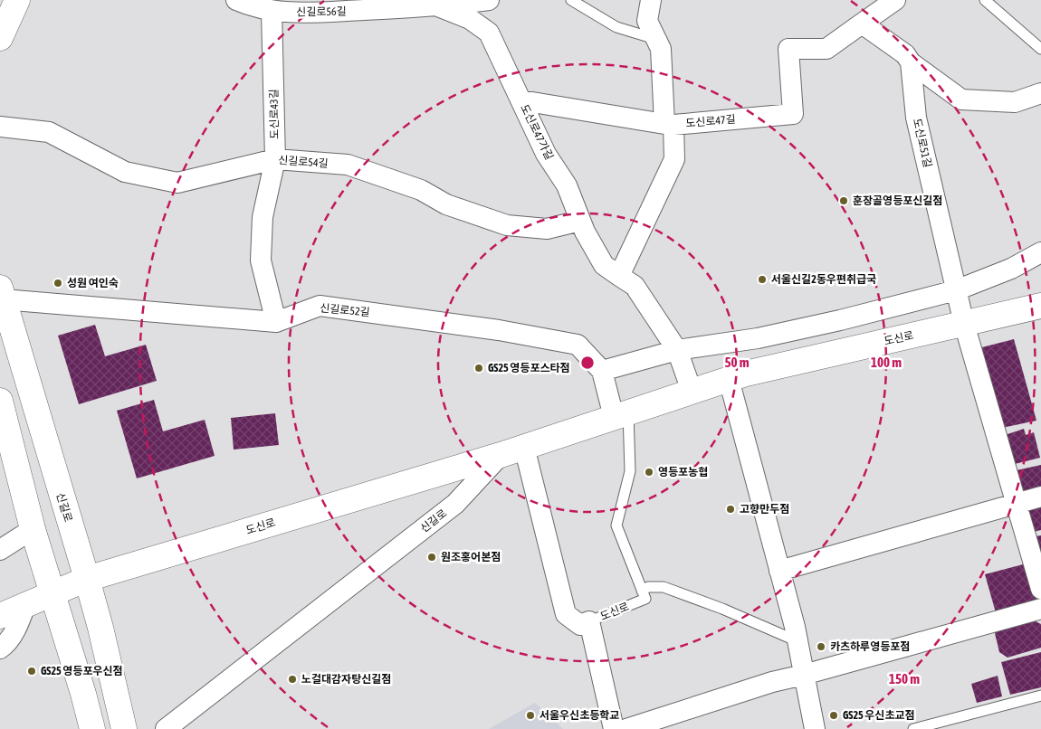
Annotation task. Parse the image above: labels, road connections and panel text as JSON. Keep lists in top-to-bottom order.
{
  "streets": {
    "main road": ["도신로", "신길로"],
    "street": [
      "신길로56길",
      "도신로43길",
      "도신로47길",
      "도신로47가길",
      "도신로51길",
      "신길로54길",
      "신길로52길"
    ]
  },
  "crossings": [
    ["신길로56길", "도신로43길"],
    ["신길로56길", "도신로47가길"],
    ["도신로43길", "신길로54길"],
    ["도신로43길", "신길로52길"],
    ["도신로47길", "도신로47가길"],
    ["도신로47가길", "신길로54길"],
    ["도신로51길", "도신로"],
    ["신길로52길", "도신로"],
    ["신길로52길", "신길로"],
    ["도신로", "신길로"]
  ],
  "places": [
    "훈장골영등포신길점",
    "서울신길2동우편취급국",
    "성원 여인숙",
    "GS25 영등포스타점",
    "영등포농협",
    "고향만두점",
    "원조홍어본점",
    "카츠하루영등포점",
    "GS25 영등포우신점",
    "노걸대감자탕신길점",
    "서울우신초등학교",
    "GS25 우신초교점"
  ],
  "rings": ["50 m", "100 m", "150 m"]
}
